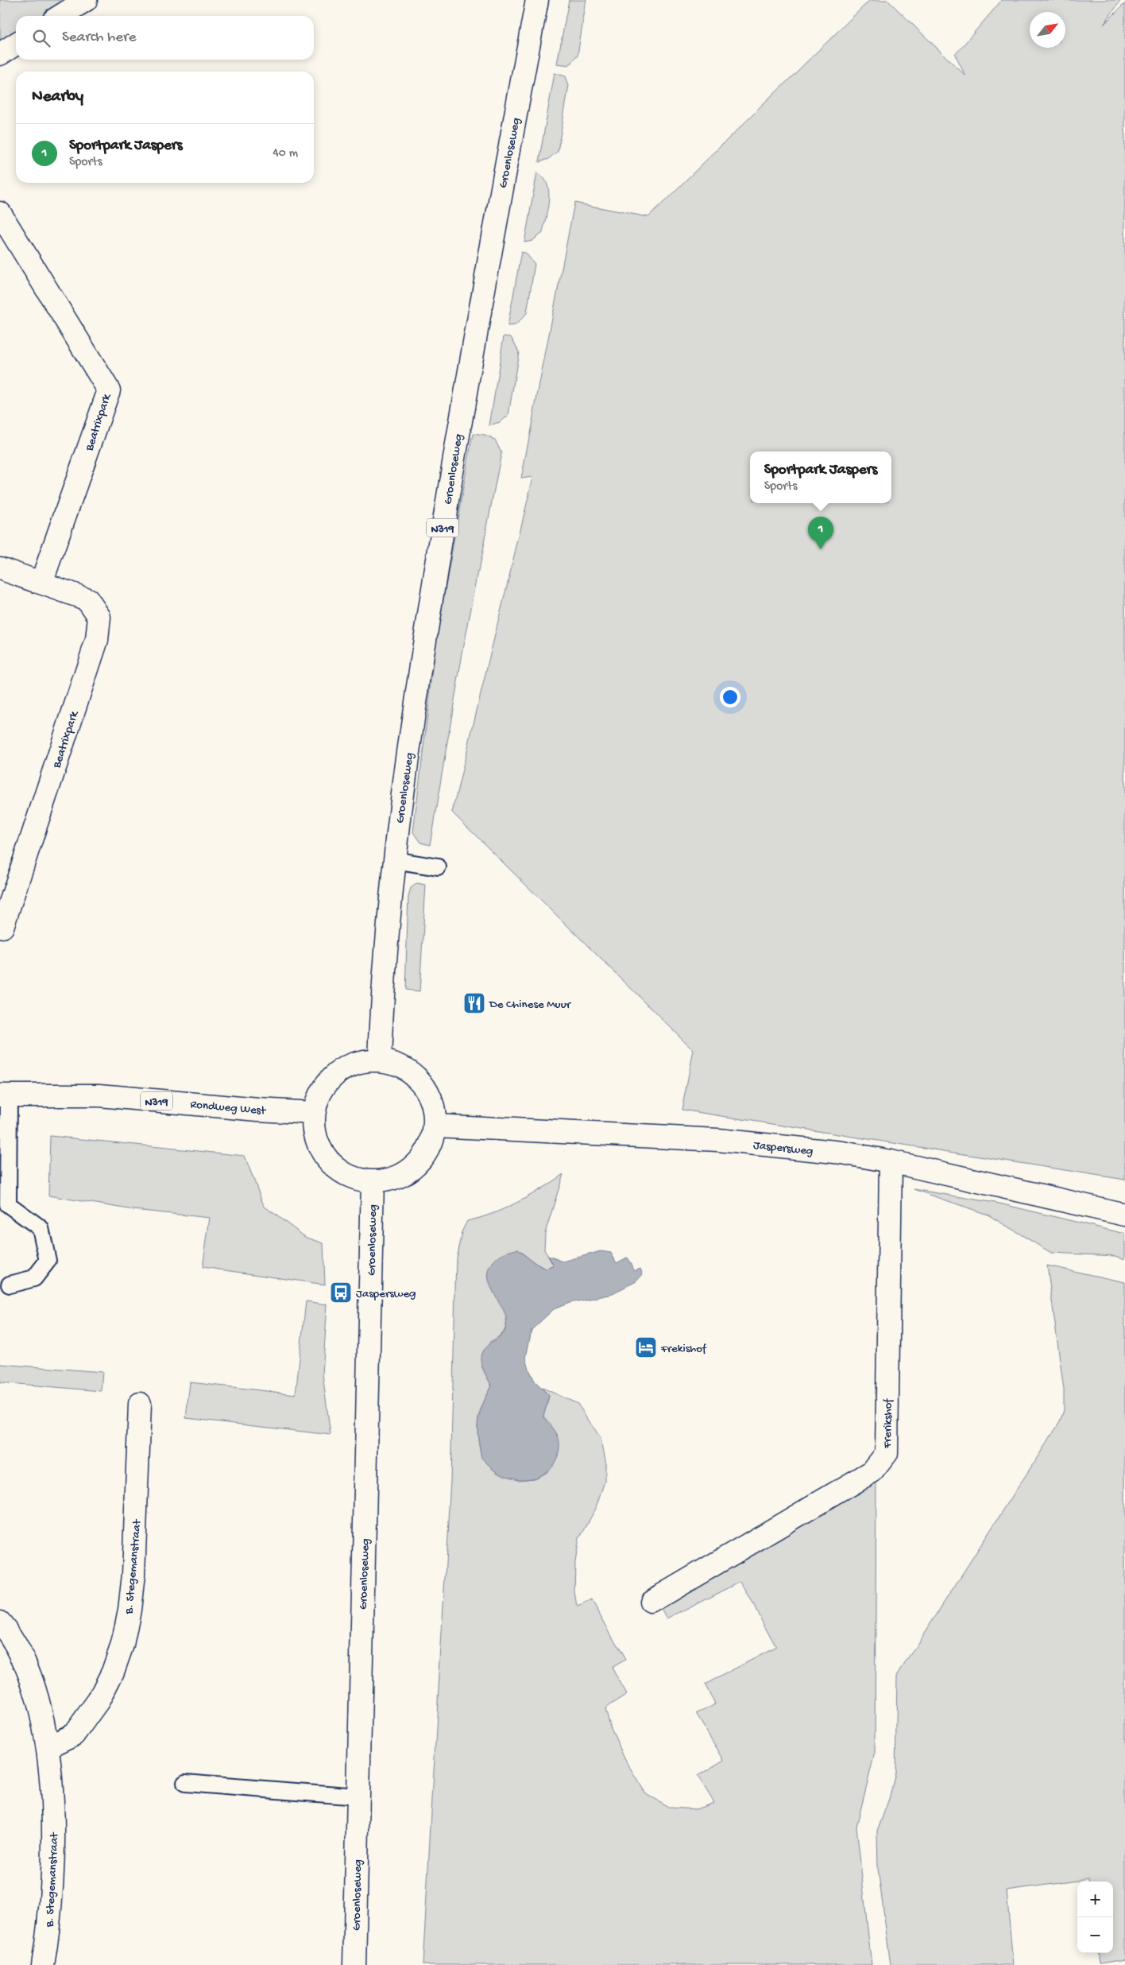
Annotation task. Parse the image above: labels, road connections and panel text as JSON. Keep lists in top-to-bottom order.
{
  "streets": {
    "street": [
      "Groenloseweg",
      "Beatrixpark",
      "N319",
      "Rondweg West",
      "Jaspersweg",
      "Frerikshof",
      "B. Stegemanstraat"
    ]
  },
  "crossings": [
    ["Groenloseweg", "Rondweg West"],
    ["Groenloseweg", "Jaspersweg"],
    ["Rondweg West", "Jaspersweg"],
    ["Jaspersweg", "Frerikshof"]
  ],
  "places": {
    "restaurant": ["De Chinese Muur"],
    "bus stop": ["Jaspersweg"],
    "hotel": ["Frekishof"]
  },
  "north": "top right",
  "page": {
    "search": "Search here",
    "heading": "Nearby",
    "list": [
      {
        "mark": "1",
        "name": "Sportpark Jaspers",
        "note": "Sports",
        "value": "40 m"
      }
    ],
    "popup": ["Sportpark Jaspers", "Sports"],
    "pins": "1",
    "map_buttons": ["+", "−"]
  }
}
